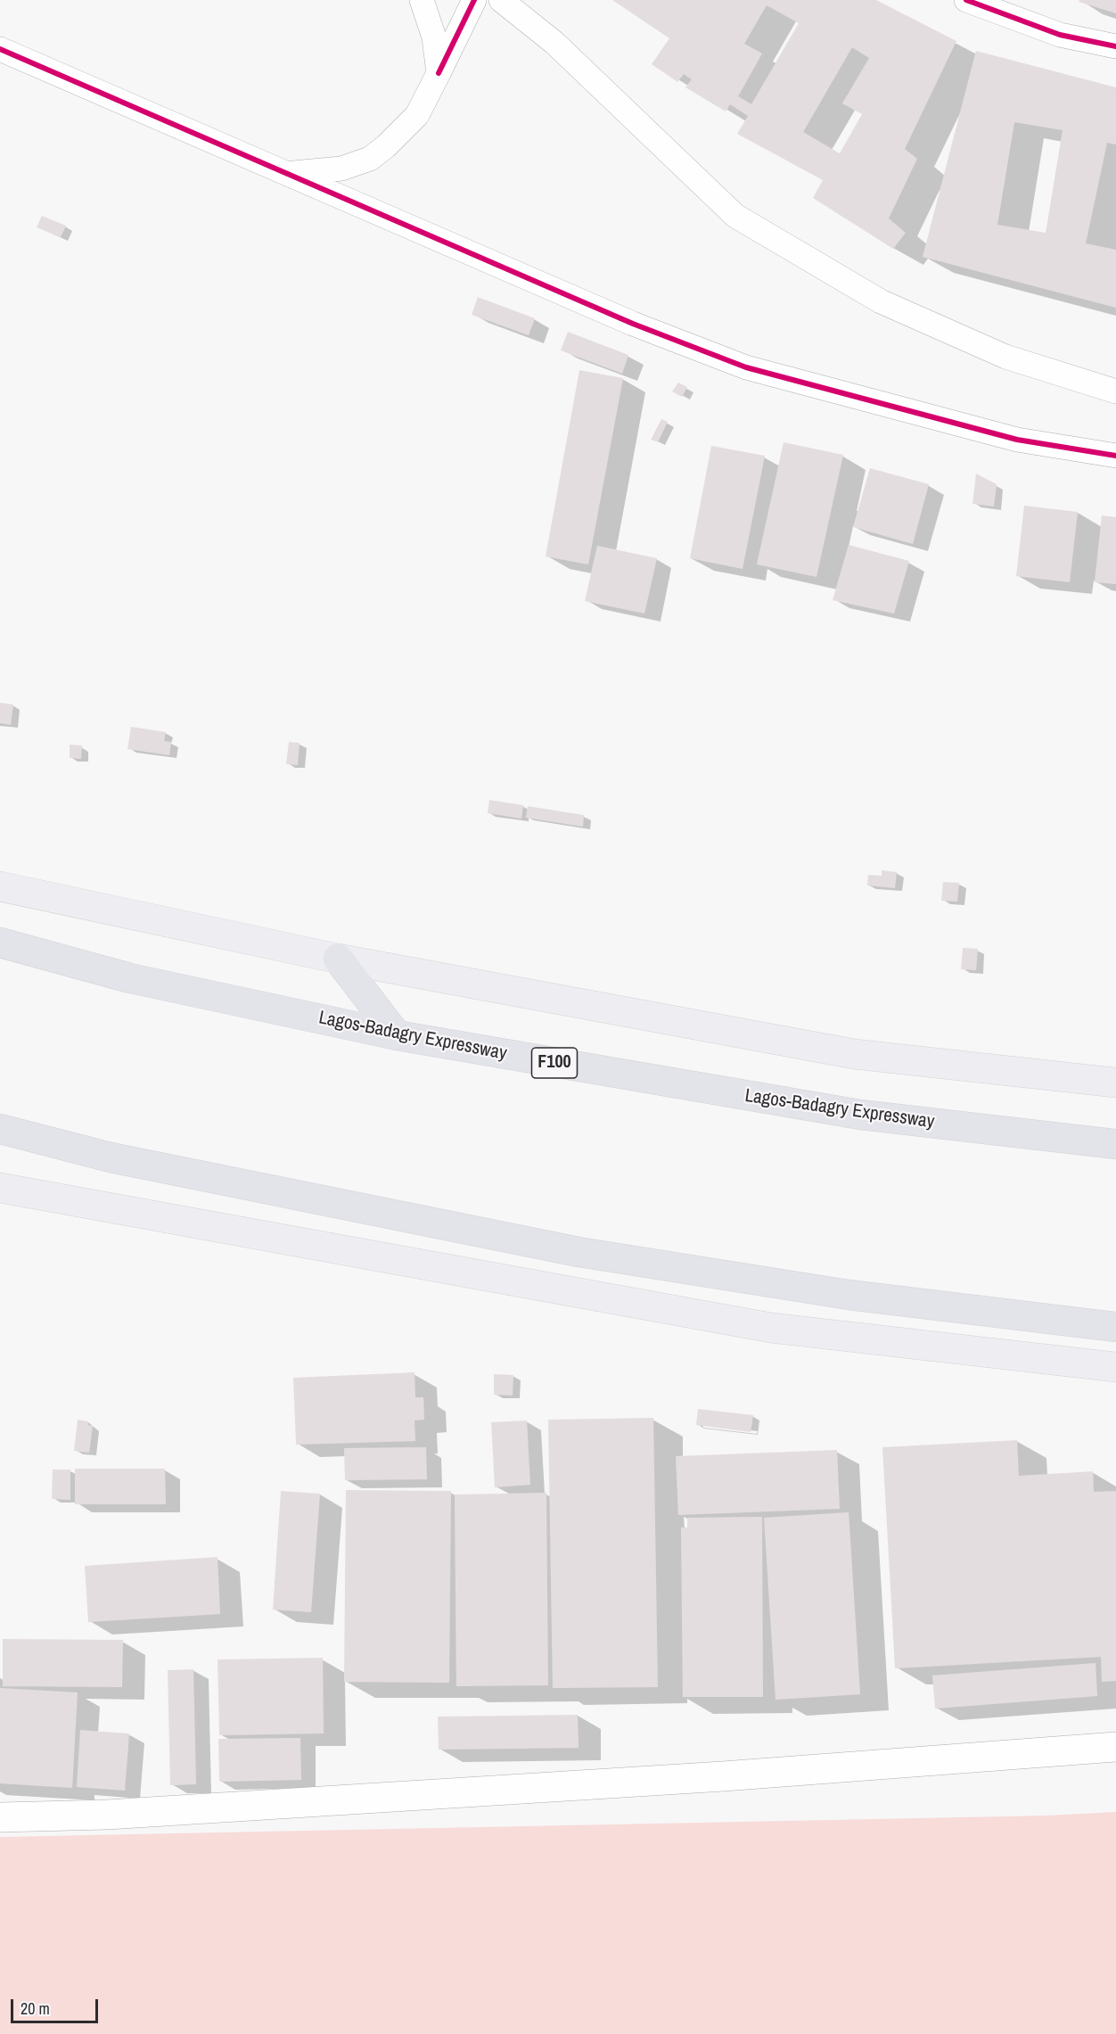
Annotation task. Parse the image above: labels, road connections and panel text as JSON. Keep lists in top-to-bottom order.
{
  "streets": {
    "highway": ["Lagos-Badagry Expressway", "F100"]
  },
  "scale_bar": "20 m"
}
